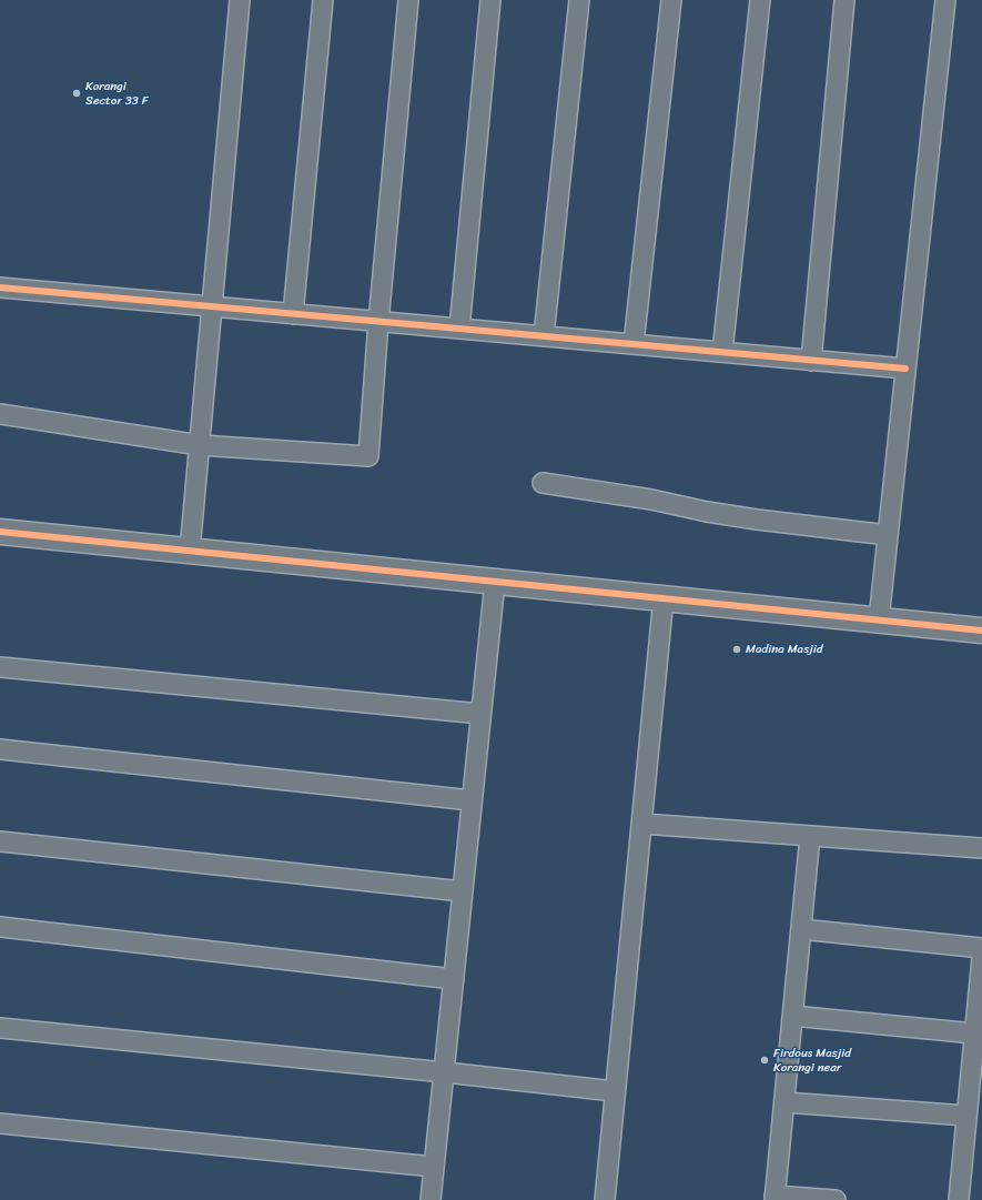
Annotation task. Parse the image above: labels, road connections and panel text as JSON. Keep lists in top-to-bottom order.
{
  "places": ["Korangi Sector 33 F", "Madina Masjid", "Firdous Masjid Korangi near"]
}
